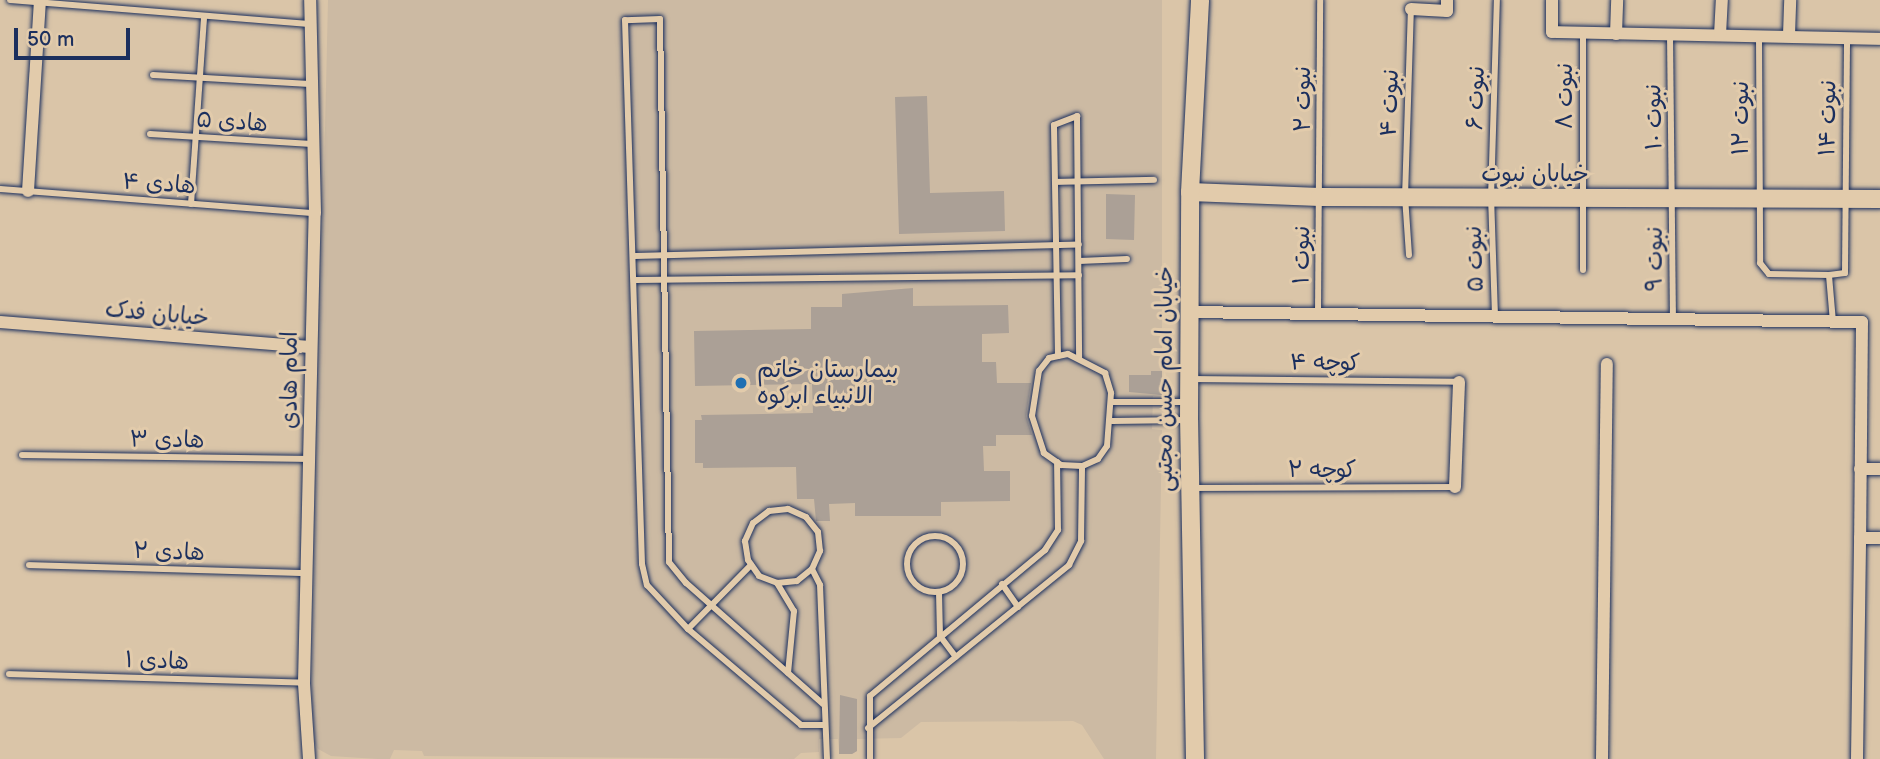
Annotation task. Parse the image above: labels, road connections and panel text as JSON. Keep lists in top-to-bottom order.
{
  "streets": {
    "street": [
      "خیابان نبوت",
      "خیابان فدک",
      "خیابان امام حسن مجتبی",
      "امام هادی"
    ],
    "lane": [
      "نبوت ۸",
      "نبوت ۶",
      "نبوت ۲",
      "نبوت ۴",
      "نبوت ۱۰",
      "نبوت ۱۲",
      "نبوت ۱۴",
      "هادی ۵",
      "هادی ۴",
      "نبوت ۱",
      "نبوت ۵",
      "نبوت ۹",
      "کوچه ۴",
      "هادی ۳",
      "کوچه ۲",
      "هادی ۲",
      "هادی ۱"
    ]
  },
  "crossings": [
    ["نبوت ۸", "خیابان نبوت"],
    ["نبوت ۶", "خیابان نبوت"],
    ["نبوت ۶", "نبوت ۵"],
    ["نبوت ۲", "خیابان نبوت"],
    ["نبوت ۲", "نبوت ۱"],
    ["نبوت ۴", "خیابان نبوت"],
    ["نبوت ۱۰", "خیابان نبوت"],
    ["نبوت ۱۰", "نبوت ۹"],
    ["نبوت ۱۲", "نبوت ۱۴"],
    ["نبوت ۱۲", "خیابان نبوت"],
    ["نبوت ۱۴", "خیابان نبوت"],
    ["هادی ۵", "امام هادی"],
    ["خیابان نبوت", "نبوت ۱"],
    ["خیابان نبوت", "نبوت ۵"],
    ["خیابان نبوت", "نبوت ۹"],
    ["خیابان نبوت", "خیابان امام حسن مجتبی"],
    ["هادی ۴", "امام هادی"],
    ["خیابان فدک", "امام هادی"],
    ["کوچه ۴", "خیابان امام حسن مجتبی"],
    ["خیابان امام حسن مجتبی", "کوچه ۲"],
    ["امام هادی", "هادی ۳"],
    ["امام هادی", "هادی ۲"],
    ["امام هادی", "هادی ۱"]
  ],
  "places": ["بیمارستان خاتم الانبیاء ابرکوه"],
  "scale_bar": "50 m"
}
